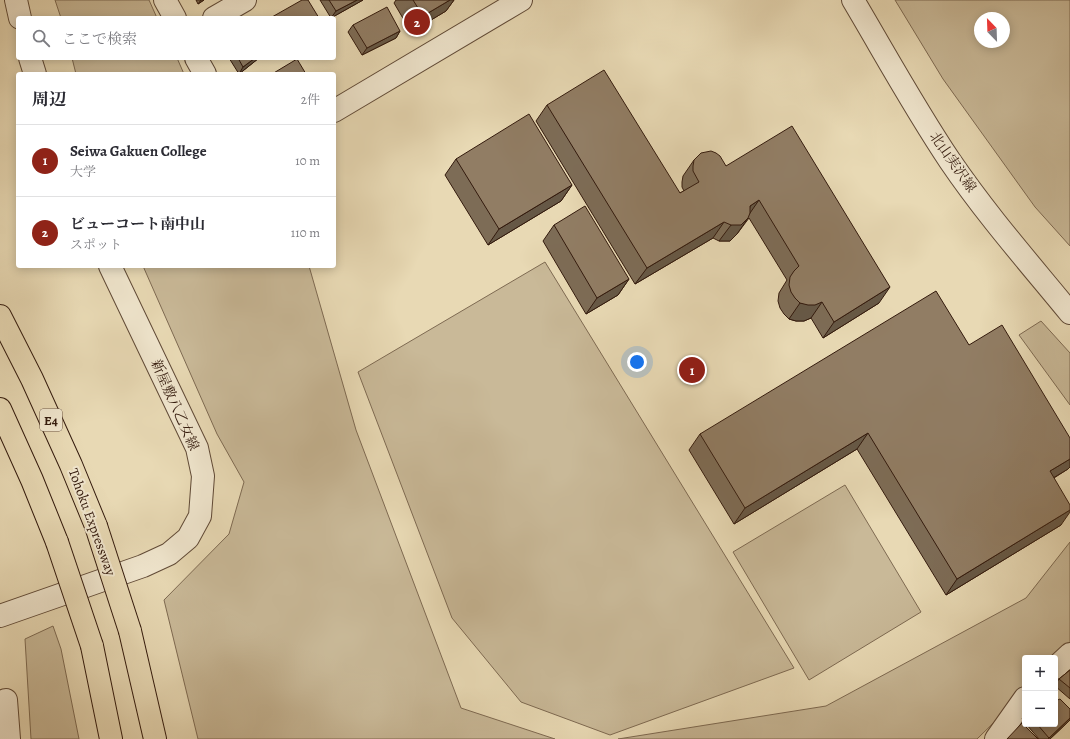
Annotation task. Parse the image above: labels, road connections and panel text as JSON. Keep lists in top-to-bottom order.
{
  "streets": {
    "highway": ["E4", "Tohoku Expressway"],
    "street": ["北山実沢線", "新屋敷八乙女線"]
  },
  "north": "top left",
  "page": {
    "pins": ["2", "1"],
    "search": "ここで検索",
    "heading": ["周辺", "2件"],
    "list": [
      {
        "mark": "1",
        "name": "Seiwa Gakuen College",
        "note": "大学",
        "value": "10 m"
      },
      {
        "mark": "2",
        "name": "ビューコート南中山",
        "note": "スポット",
        "value": "110 m"
      }
    ],
    "map_buttons": ["+", "−"]
  }
}
